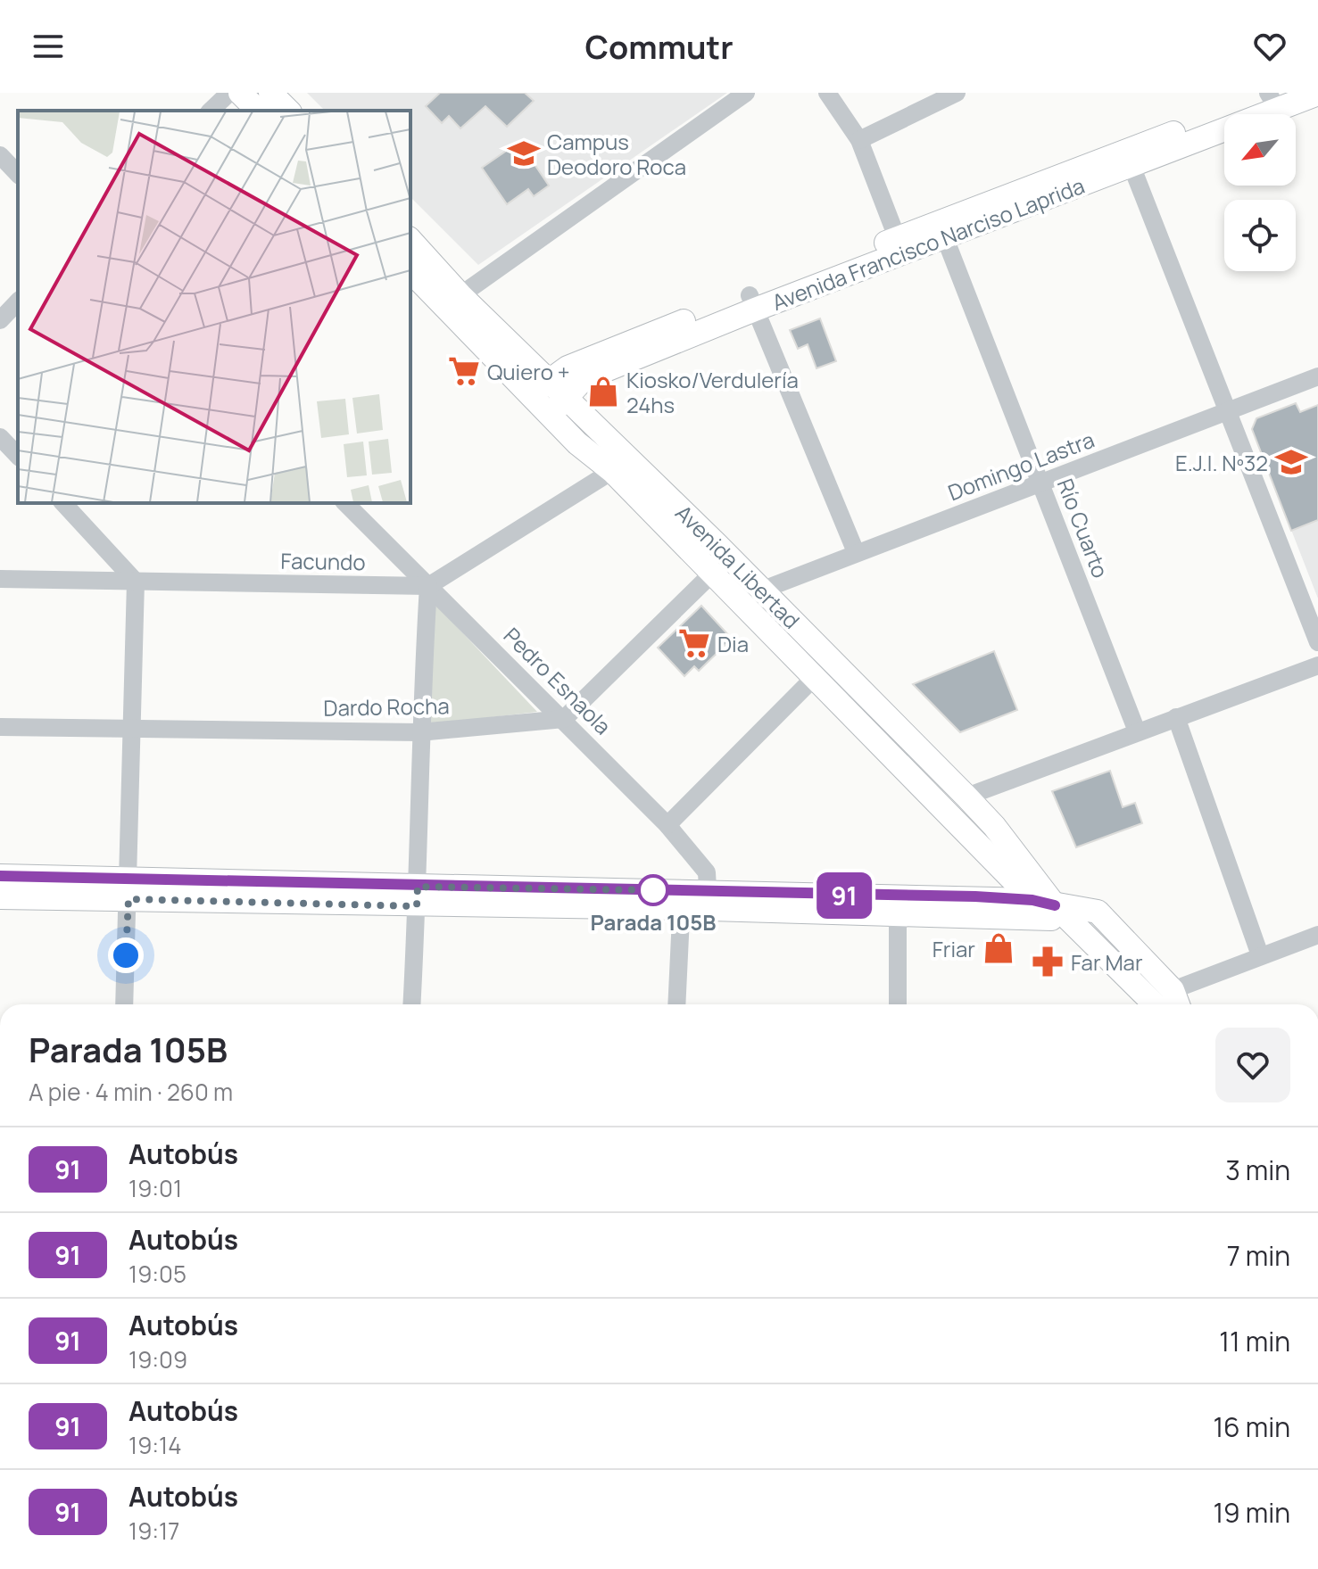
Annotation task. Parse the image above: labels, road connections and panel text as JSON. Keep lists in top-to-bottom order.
{
  "streets": {
    "main road": ["Avenida Francisco Narciso Laprida", "Avenida Libertad"],
    "street": [
      "Domingo Lastra",
      "Río Cuarto",
      "Facundo",
      "Pedro Esnaola",
      "Dardo Rocha"
    ]
  },
  "crossings": [
    ["Avenida Francisco Narciso Laprida", "Río Cuarto"],
    ["Avenida Francisco Narciso Laprida", "Avenida Libertad"],
    ["Domingo Lastra", "Río Cuarto"],
    ["Domingo Lastra", "Avenida Libertad"],
    ["Facundo", "Pedro Esnaola"],
    ["Pedro Esnaola", "Dardo Rocha"]
  ],
  "places": {
    "school or university": ["Campus Deodoro Roca", "E.J.I. Nº32"],
    "supermarket": ["Quiero +", "Dia"],
    "shop": ["Kiosko/Verdulería 24hs", "Friar"],
    "other": ["Parada 105B"],
    "pharmacy": ["Far Mar"]
  },
  "lines": ["bus line 91"],
  "north": "bottom left",
  "page": {
    "header": "Commutr",
    "on_map": "91",
    "heading": ["Parada 105B", "A pie · 4 min · 260 m"],
    "list": [
      {
        "mark": "91",
        "name": "Autobús",
        "note": "19:01",
        "value": "3 min"
      },
      {
        "mark": "91",
        "name": "Autobús",
        "note": "19:05",
        "value": "7 min"
      },
      {
        "mark": "91",
        "name": "Autobús",
        "note": "19:09",
        "value": "11 min"
      },
      {
        "mark": "91",
        "name": "Autobús",
        "note": "19:14",
        "value": "16 min"
      },
      {
        "mark": "91",
        "name": "Autobús",
        "note": "19:17",
        "value": "19 min"
      }
    ]
  }
}
